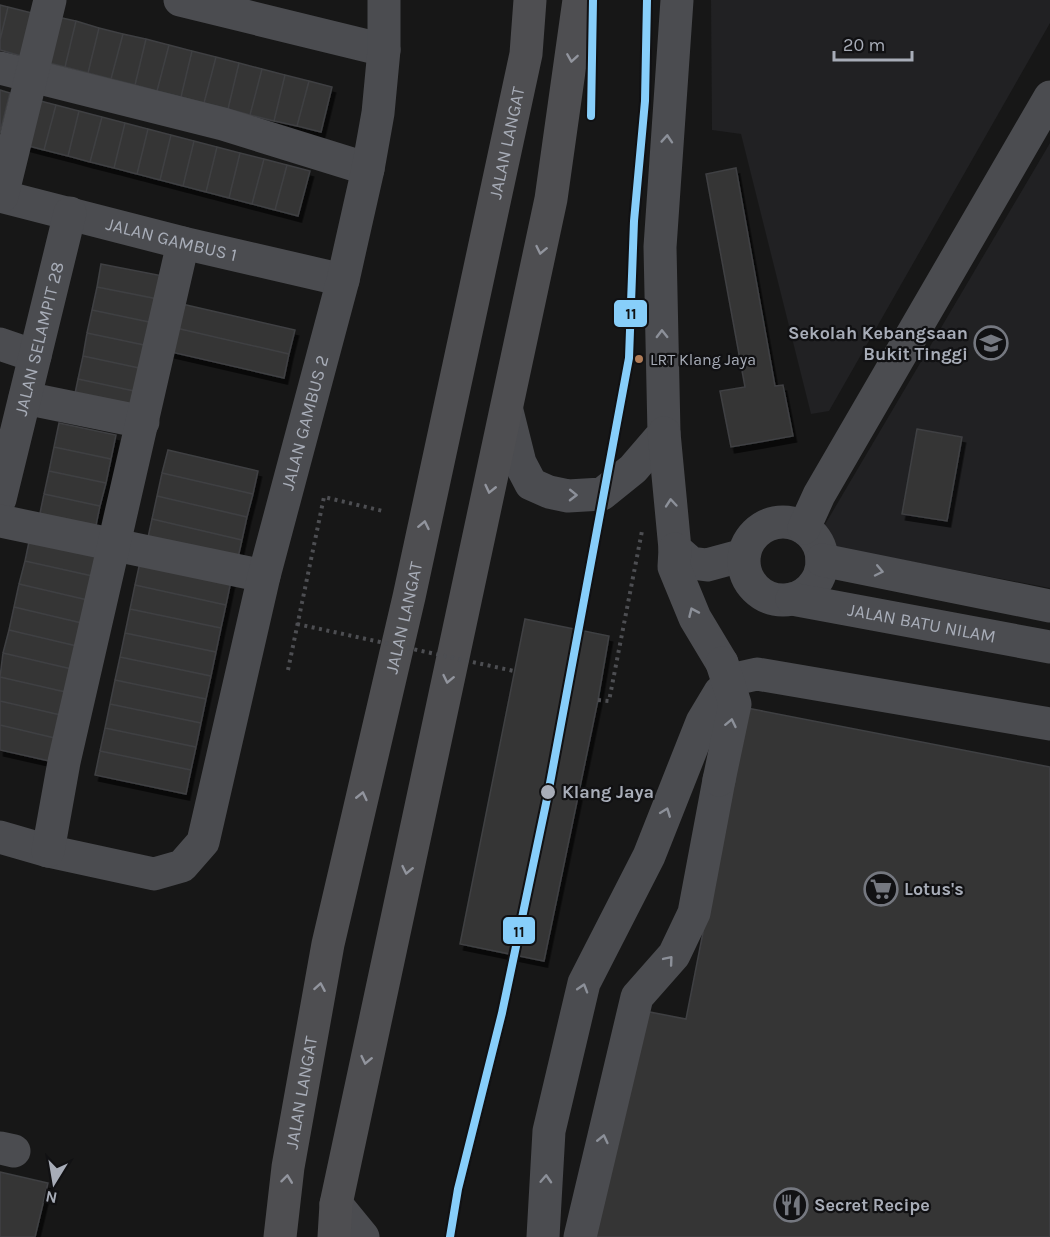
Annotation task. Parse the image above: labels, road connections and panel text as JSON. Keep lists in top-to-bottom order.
{
  "streets": {
    "highway": ["JALAN LANGAT"],
    "street": [
      "JALAN GAMBUS 1",
      "JALAN SELAMPIT 28",
      "JALAN GAMBUS 2",
      "JALAN BATU NILAM"
    ]
  },
  "crossings": [
    ["JALAN GAMBUS 1", "JALAN SELAMPIT 28"],
    ["JALAN GAMBUS 1", "JALAN GAMBUS 2"]
  ],
  "places": {
    "school or university": ["Sekolah Kebangsaan Bukit Tinggi"],
    "other": ["LRT Klang Jaya", "Klang Jaya"],
    "supermarket": ["Lotus's"],
    "restaurant": ["Secret Recipe"]
  },
  "lines": ["transit line 11"],
  "scale_bar": "20 m",
  "north": "bottom"
}
